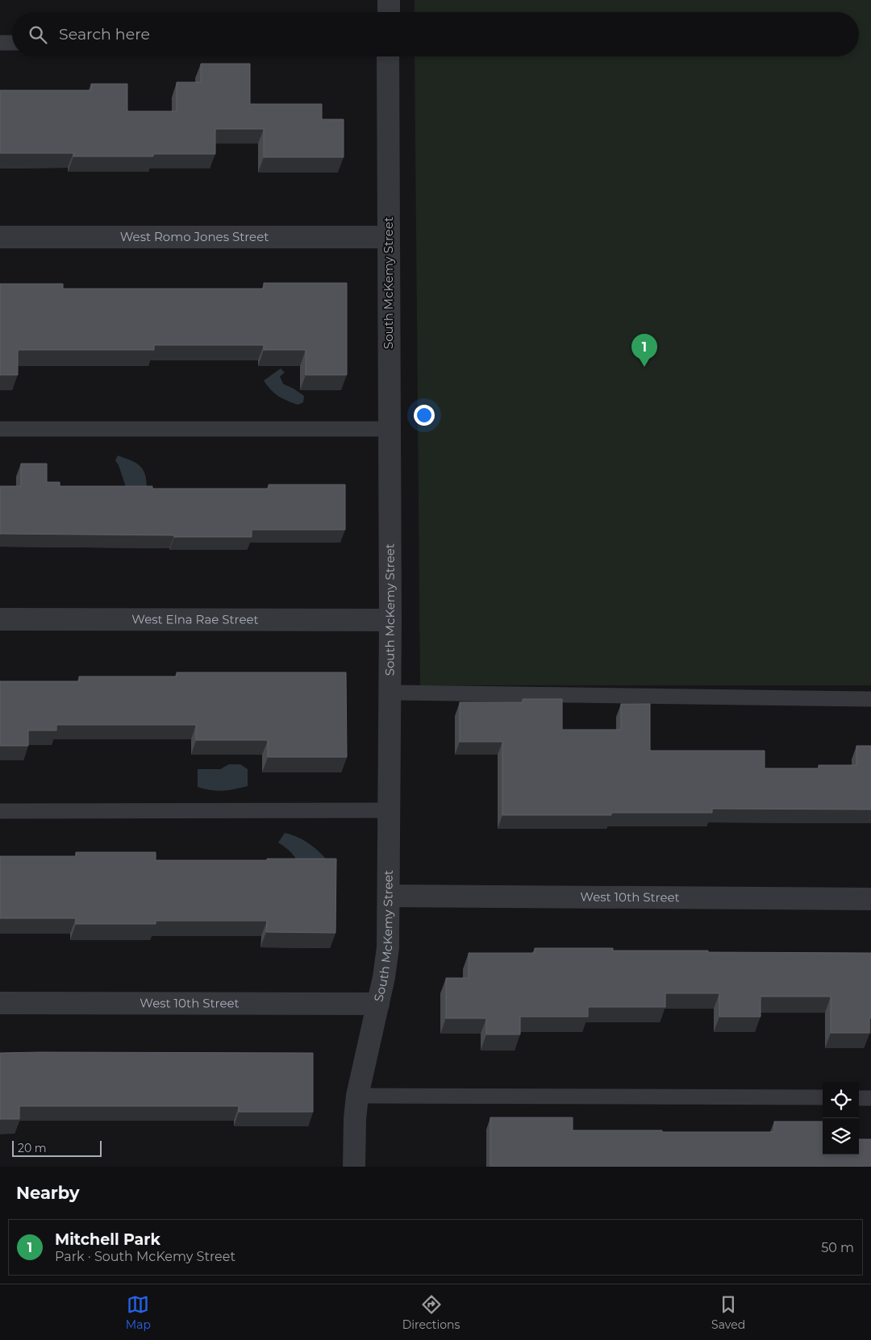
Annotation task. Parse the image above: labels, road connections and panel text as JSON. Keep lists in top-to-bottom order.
{
  "streets": {
    "street": [
      "West Romo Jones Street",
      "South McKemy Street",
      "West Elna Rae Street",
      "West 10th Street"
    ]
  },
  "crossings": [
    ["West Romo Jones Street", "South McKemy Street"],
    ["South McKemy Street", "West Elna Rae Street"],
    ["South McKemy Street", "West 10th Street"]
  ],
  "scale_bar": "20 m",
  "page": {
    "search": "Search here",
    "pins": "1",
    "scale": "20 m",
    "heading": "Nearby",
    "list": [
      {
        "mark": "1",
        "name": "Mitchell Park",
        "note": "Park · South McKemy Street",
        "value": "50 m"
      }
    ],
    "nav": ["Map", "Directions", "Saved"]
  }
}
